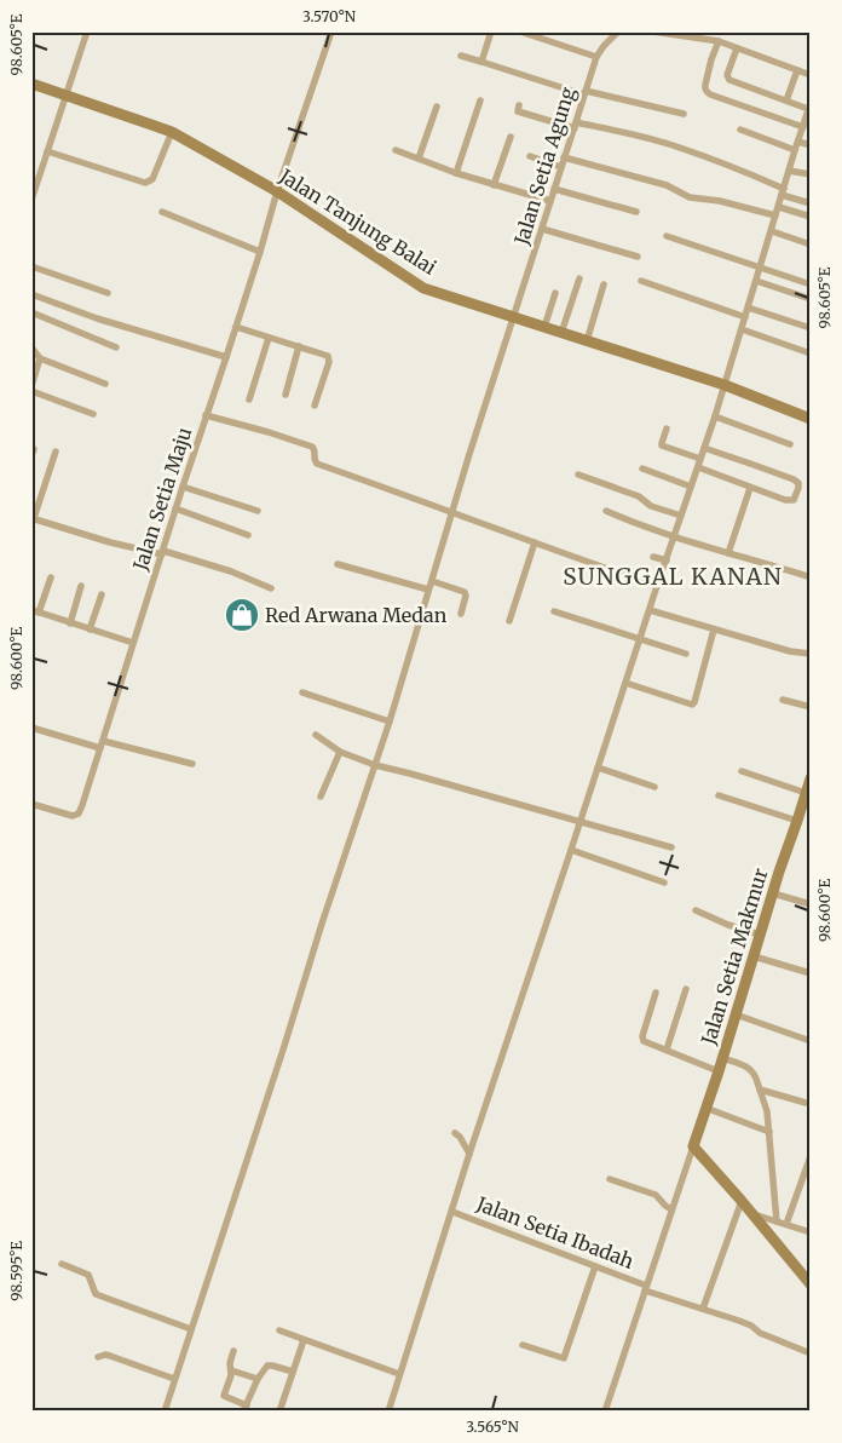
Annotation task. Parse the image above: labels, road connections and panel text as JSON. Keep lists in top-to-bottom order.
{
  "streets": {
    "street": [
      "Jalan Setia Agung",
      "Jalan Tanjung Balai",
      "Jalan Setia Maju",
      "Jalan Setia Makmur",
      "Jalan Setia Ibadah"
    ]
  },
  "crossings": [
    ["Jalan Setia Agung", "Jalan Tanjung Balai"],
    ["Jalan Tanjung Balai", "Jalan Setia Maju"]
  ],
  "districts": ["SUNGGAL KANAN"],
  "places": {
    "shop": ["Red Arwana Medan"]
  },
  "coordinates": [
    "3.570°N",
    "98.605°E",
    "98.600°E",
    "98.595°E",
    "3.565°N"
  ]
}
